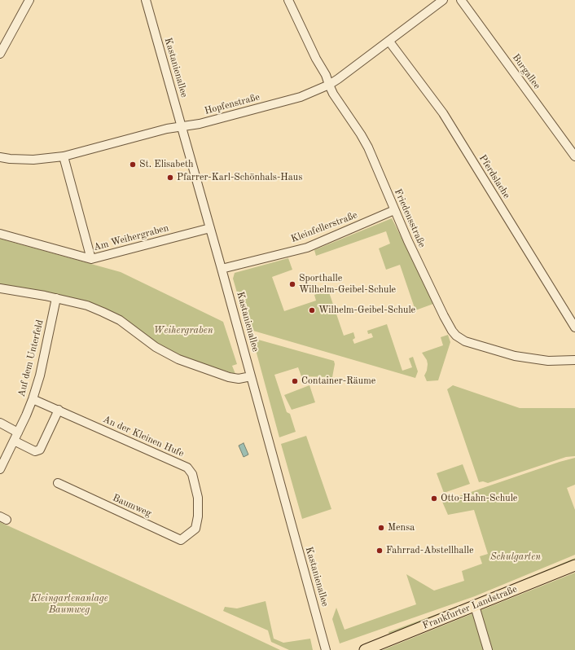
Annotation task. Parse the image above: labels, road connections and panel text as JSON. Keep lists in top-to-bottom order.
{
  "streets": {
    "main road": ["Frankfurter Landstraße"],
    "street": [
      "Kastanienallee",
      "Burgallee",
      "Hopfenstraße",
      "Pferdslache",
      "Friedensstraße",
      "Kleinfellerstraße",
      "Am Weihergraben",
      "Auf dem Unterfeld",
      "An der Kleinen Hufe",
      "Baumweg"
    ]
  },
  "crossings": [
    ["Kastanienallee", "Hopfenstraße"],
    ["Kastanienallee", "Kleinfellerstraße"],
    ["Kastanienallee", "Am Weihergraben"],
    ["Hopfenstraße", "Pferdslache"],
    ["Hopfenstraße", "Friedensstraße"],
    ["Friedensstraße", "Kleinfellerstraße"],
    ["Auf dem Unterfeld", "An der Kleinen Hufe"],
    ["An der Kleinen Hufe", "Baumweg"]
  ],
  "parks": ["Weihergraben", "Schulgarten", "Kleingartenanlage Baumweg"],
  "places": [
    "St. Elisabeth",
    "Pfarrer-Karl-Schönhals-Haus",
    "Sporthalle Wilhelm-Geibel-Schule",
    "Wilhelm-Geibel-Schule",
    "Container-Räume",
    "Otto-Hahn-Schule",
    "Mensa",
    "Fahrrad-Abstellhalle"
  ]
}
